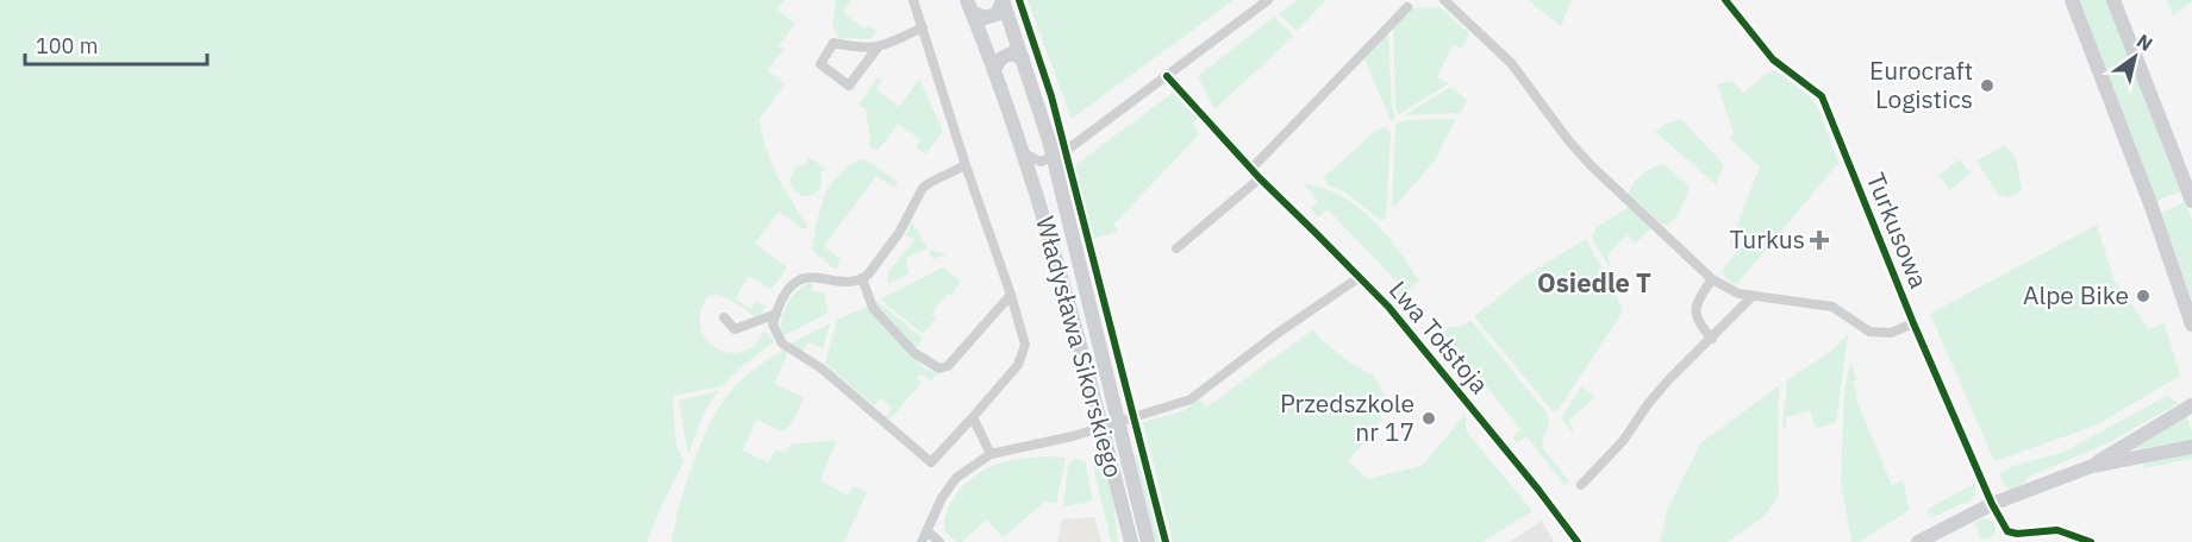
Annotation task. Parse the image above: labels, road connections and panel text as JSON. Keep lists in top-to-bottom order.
{
  "streets": {
    "street": ["Turkusowa", "Lwa Tołstoja", "Władysława Sikorskiego"]
  },
  "crossings": [
    ["Lwa Tołstoja", "Władysława Sikorskiego"]
  ],
  "districts": ["Osiedle T"],
  "places": {
    "other": ["Eurocraft Logistics", "Alpe Bike", "Przedszkole nr 17"],
    "health": ["Turkus"]
  },
  "scale_bar": "100 m",
  "north": "top right"
}
